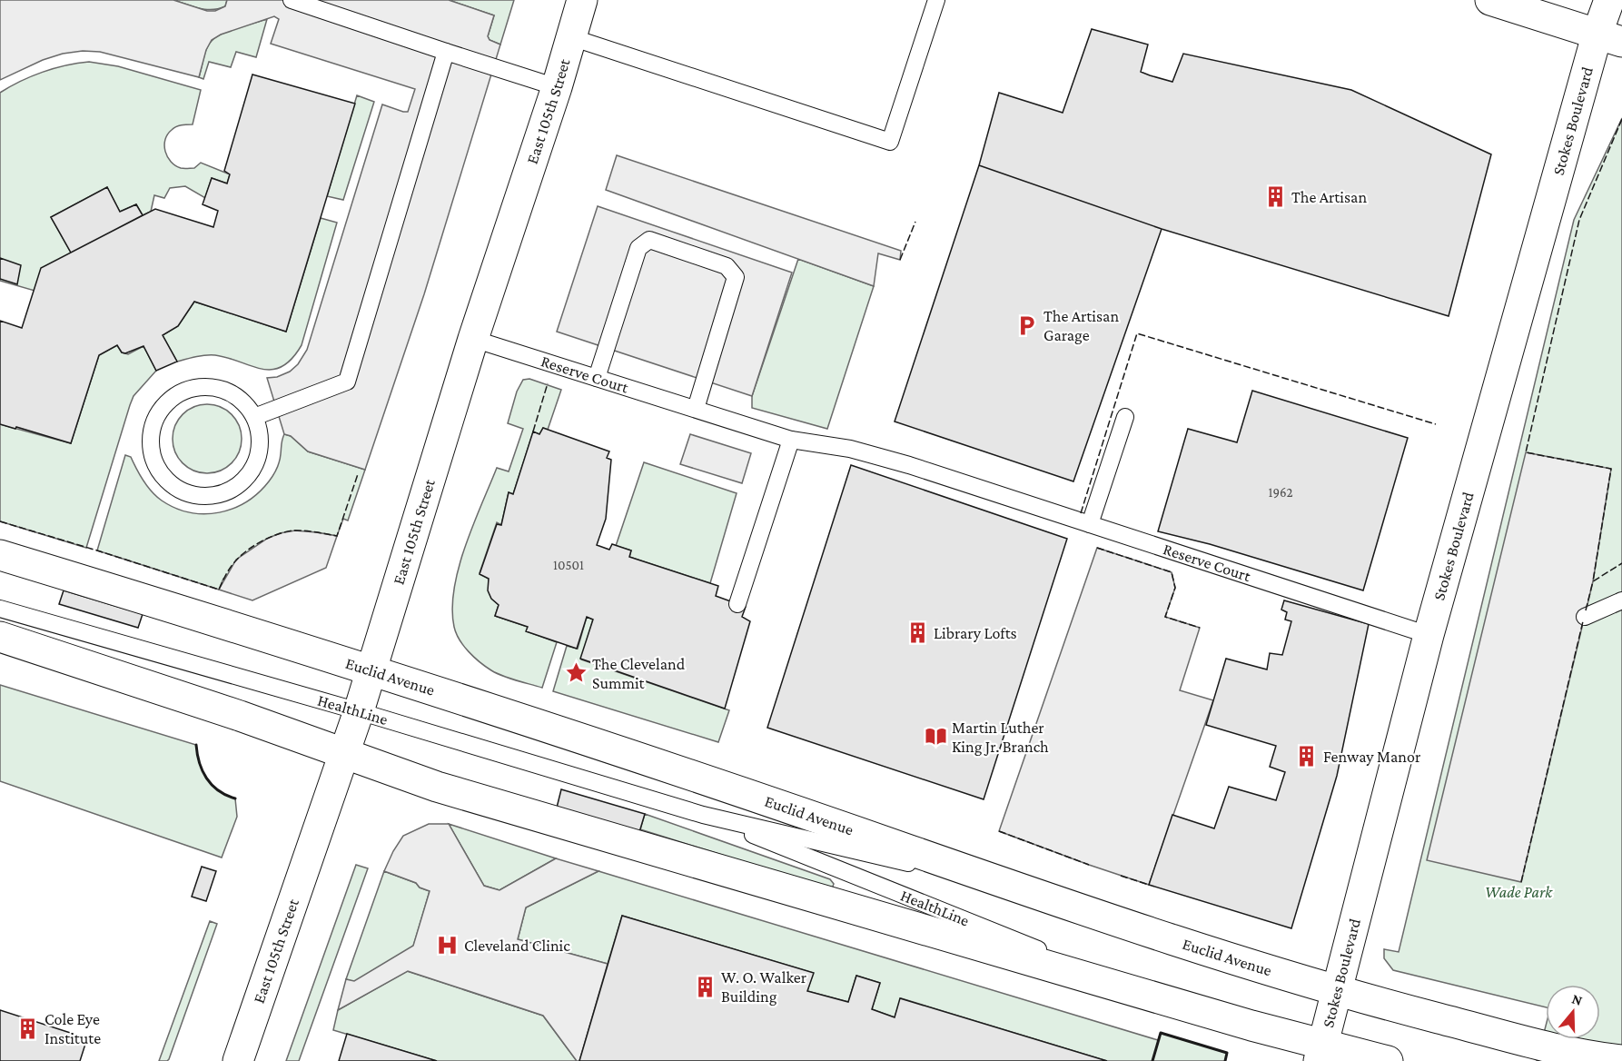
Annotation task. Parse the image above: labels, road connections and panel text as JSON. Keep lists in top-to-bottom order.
{
  "streets": {
    "main road": ["East 105th Street", "Stokes Boulevard", "Euclid Avenue"],
    "lane": ["Reserve Court", "HealthLine"]
  },
  "crossings": [
    ["East 105th Street", "Reserve Court"],
    ["East 105th Street", "Euclid Avenue"],
    ["East 105th Street", "HealthLine"],
    ["Stokes Boulevard", "Reserve Court"],
    ["Stokes Boulevard", "Euclid Avenue"],
    ["Euclid Avenue", "HealthLine"]
  ],
  "parks": ["Wade Park"],
  "places": {
    "building": [
      "The Artisan",
      "Library Lofts",
      "Fenway Manor",
      "W. O. Walker Building",
      "Cole Eye Institute"
    ],
    "parking": ["The Artisan Garage"],
    "place": ["The Cleveland Summit"],
    "library": ["Martin Luther King Jr. Branch"],
    "hospital": ["Cleveland Clinic"]
  },
  "house_numbers": ["1962", "10501"],
  "north": "top"
}
